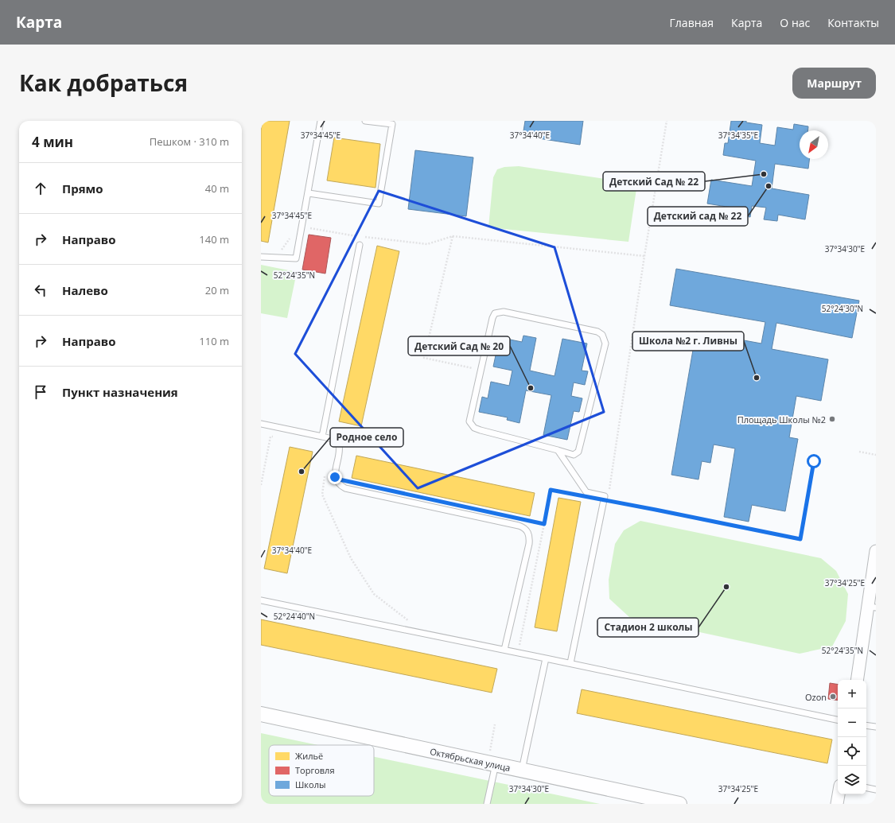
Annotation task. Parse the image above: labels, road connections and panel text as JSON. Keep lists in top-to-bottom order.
{
  "streets": {
    "street": ["Октябрьская улица"]
  },
  "places": [
    "Детский Сад № 22",
    "Детский сад № 22",
    "Школа №2 г. Ливны",
    "Детский Сад № 20",
    "Площадь Школы №2",
    "Родное село",
    "Стадион 2 школы",
    "Ozon"
  ],
  "legend": ["Жильё", "Торговля", "Школы"],
  "north": "bottom left",
  "page": {
    "header": "Карта",
    "nav": [
      "Главная",
      "Карта",
      "О нас",
      "Контакты"
    ],
    "title": "Как добраться",
    "buttons": "Маршрут",
    "heading": ["4 мин", "Пешком · 310 m"],
    "list": [
      ["Прямо", "40 m"],
      ["Направо", "140 m"],
      ["Налево", "20 m"],
      ["Направо", "110 m"],
      "Пункт назначения"
    ],
    "map_buttons": ["+", "−"]
  },
  "coordinates": [
    "37°34'45\"E",
    "37°34'40\"E",
    "37°34'35\"E",
    "37°34'30\"E",
    "52°24'35\"N",
    "52°24'30\"N",
    "37°34'25\"E",
    "52°24'40\"N"
  ]
}
